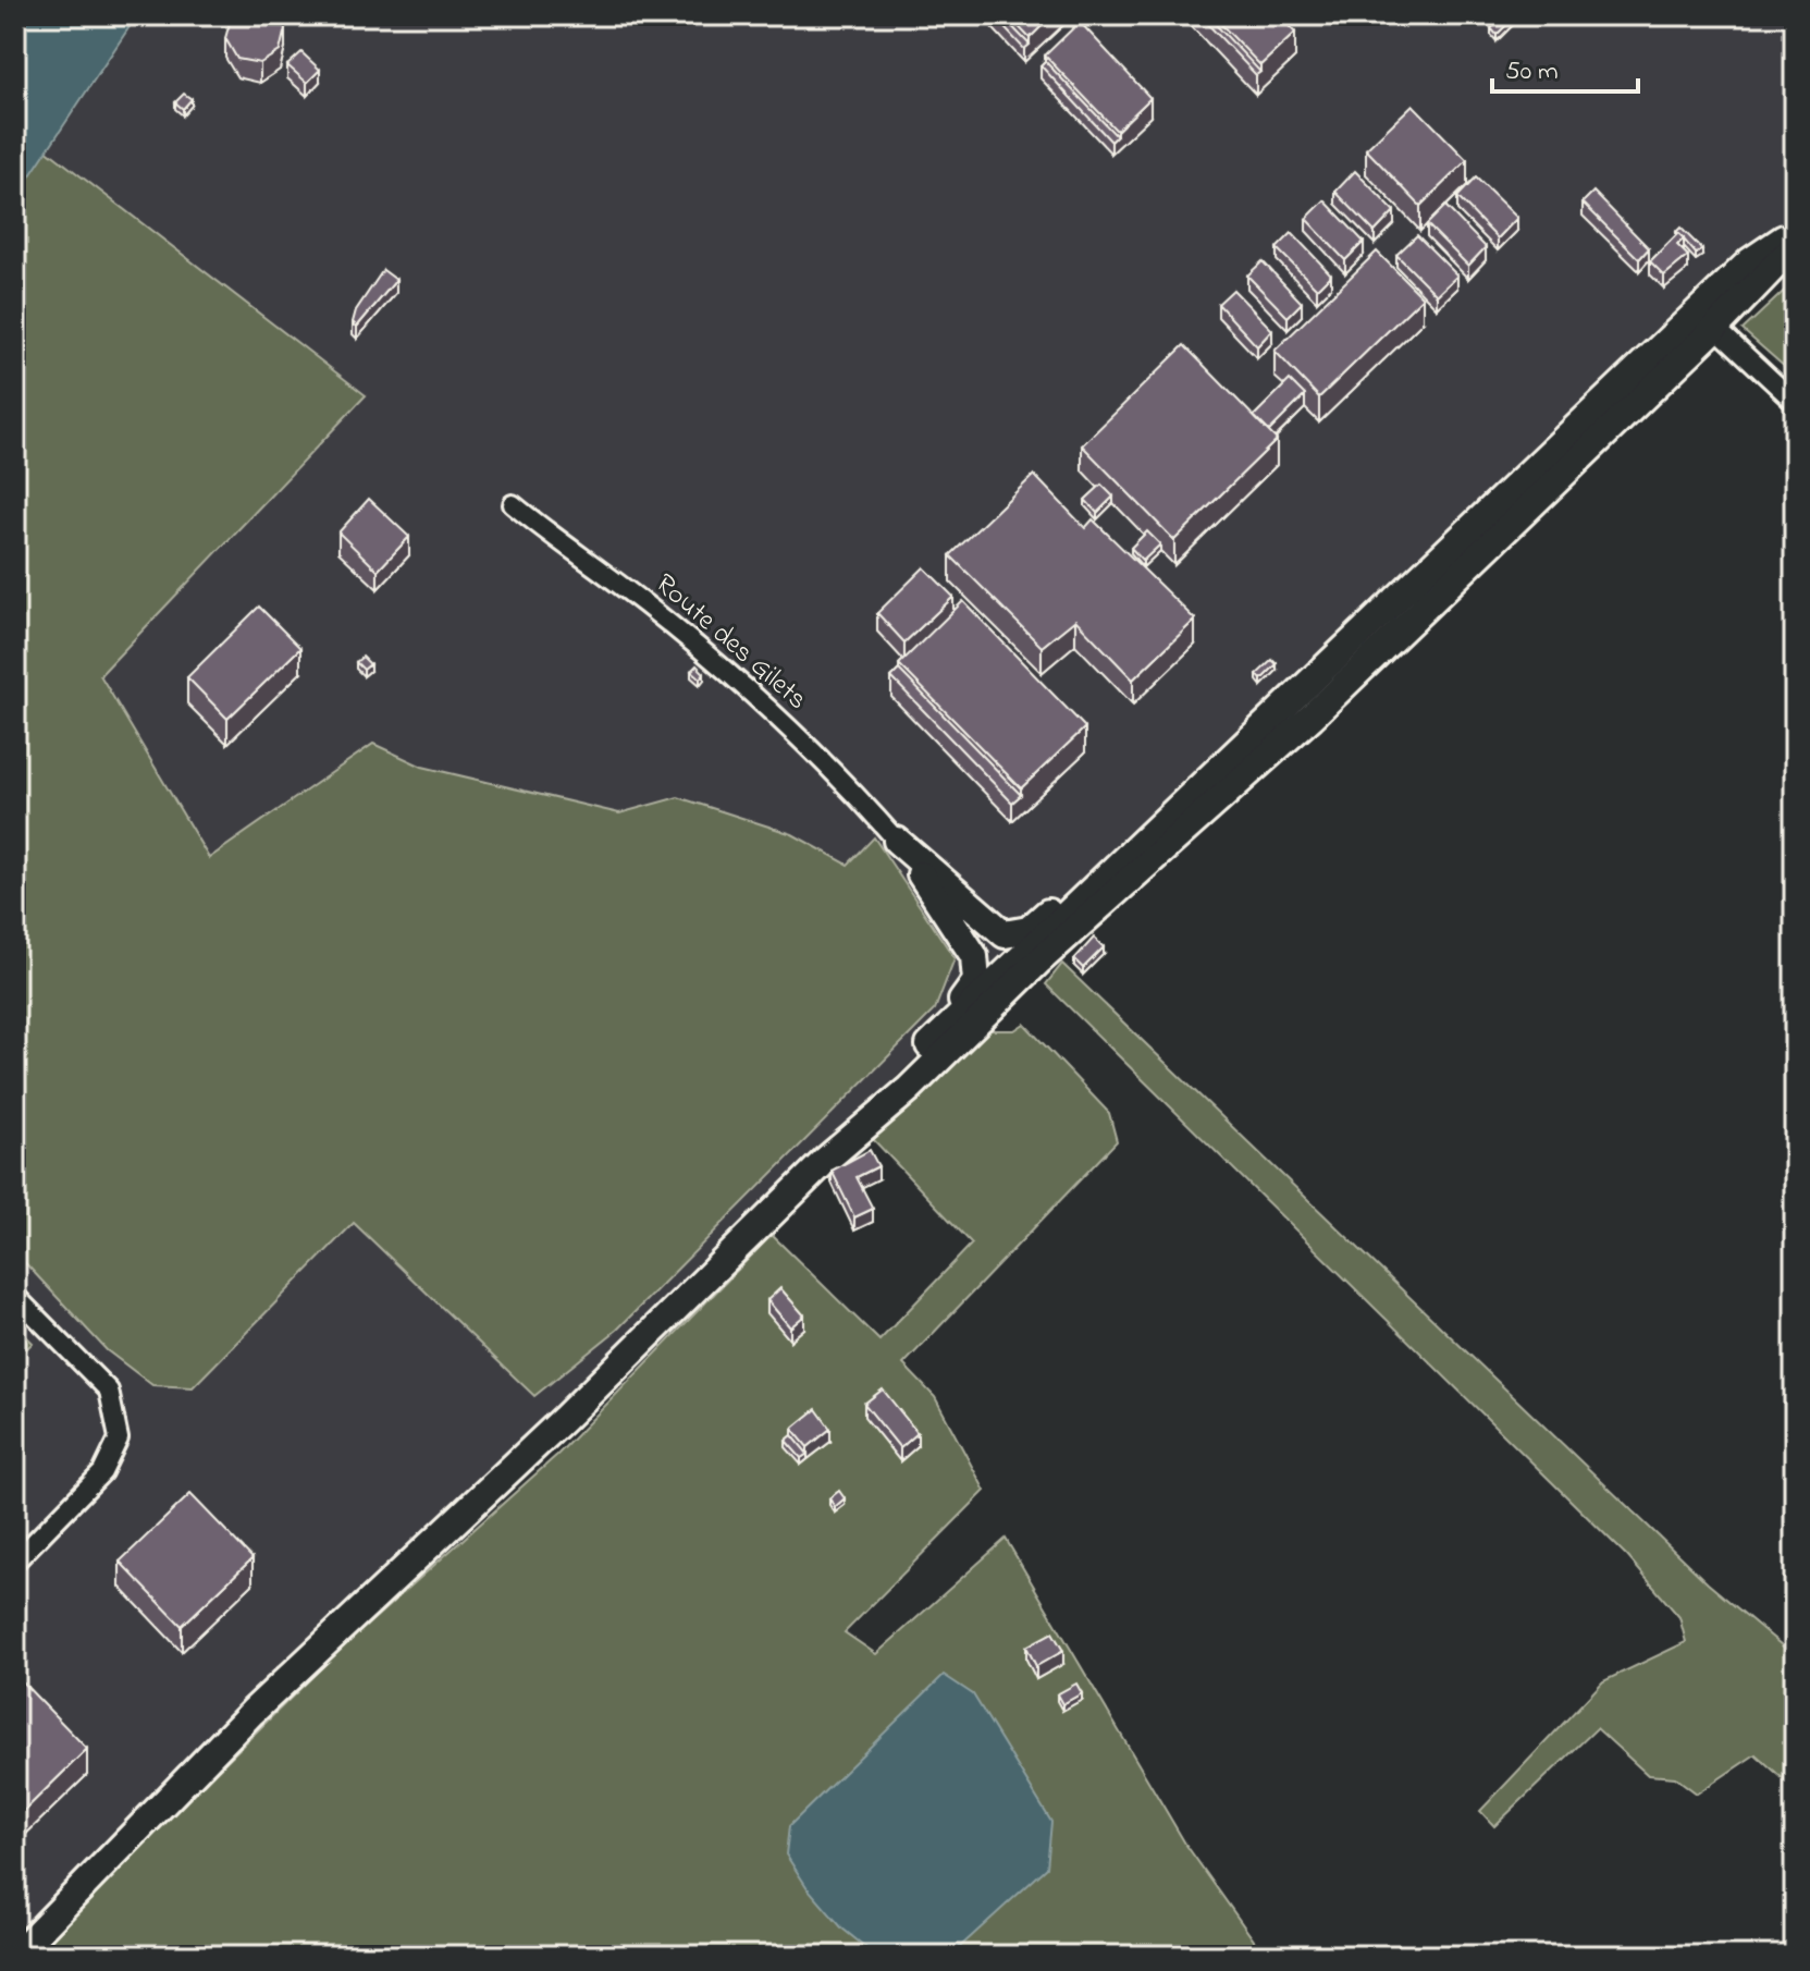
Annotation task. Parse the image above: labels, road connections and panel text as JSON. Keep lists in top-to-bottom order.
{
  "streets": {
    "main road": ["Route des Gilets"]
  },
  "scale_bar": "50 m"
}
